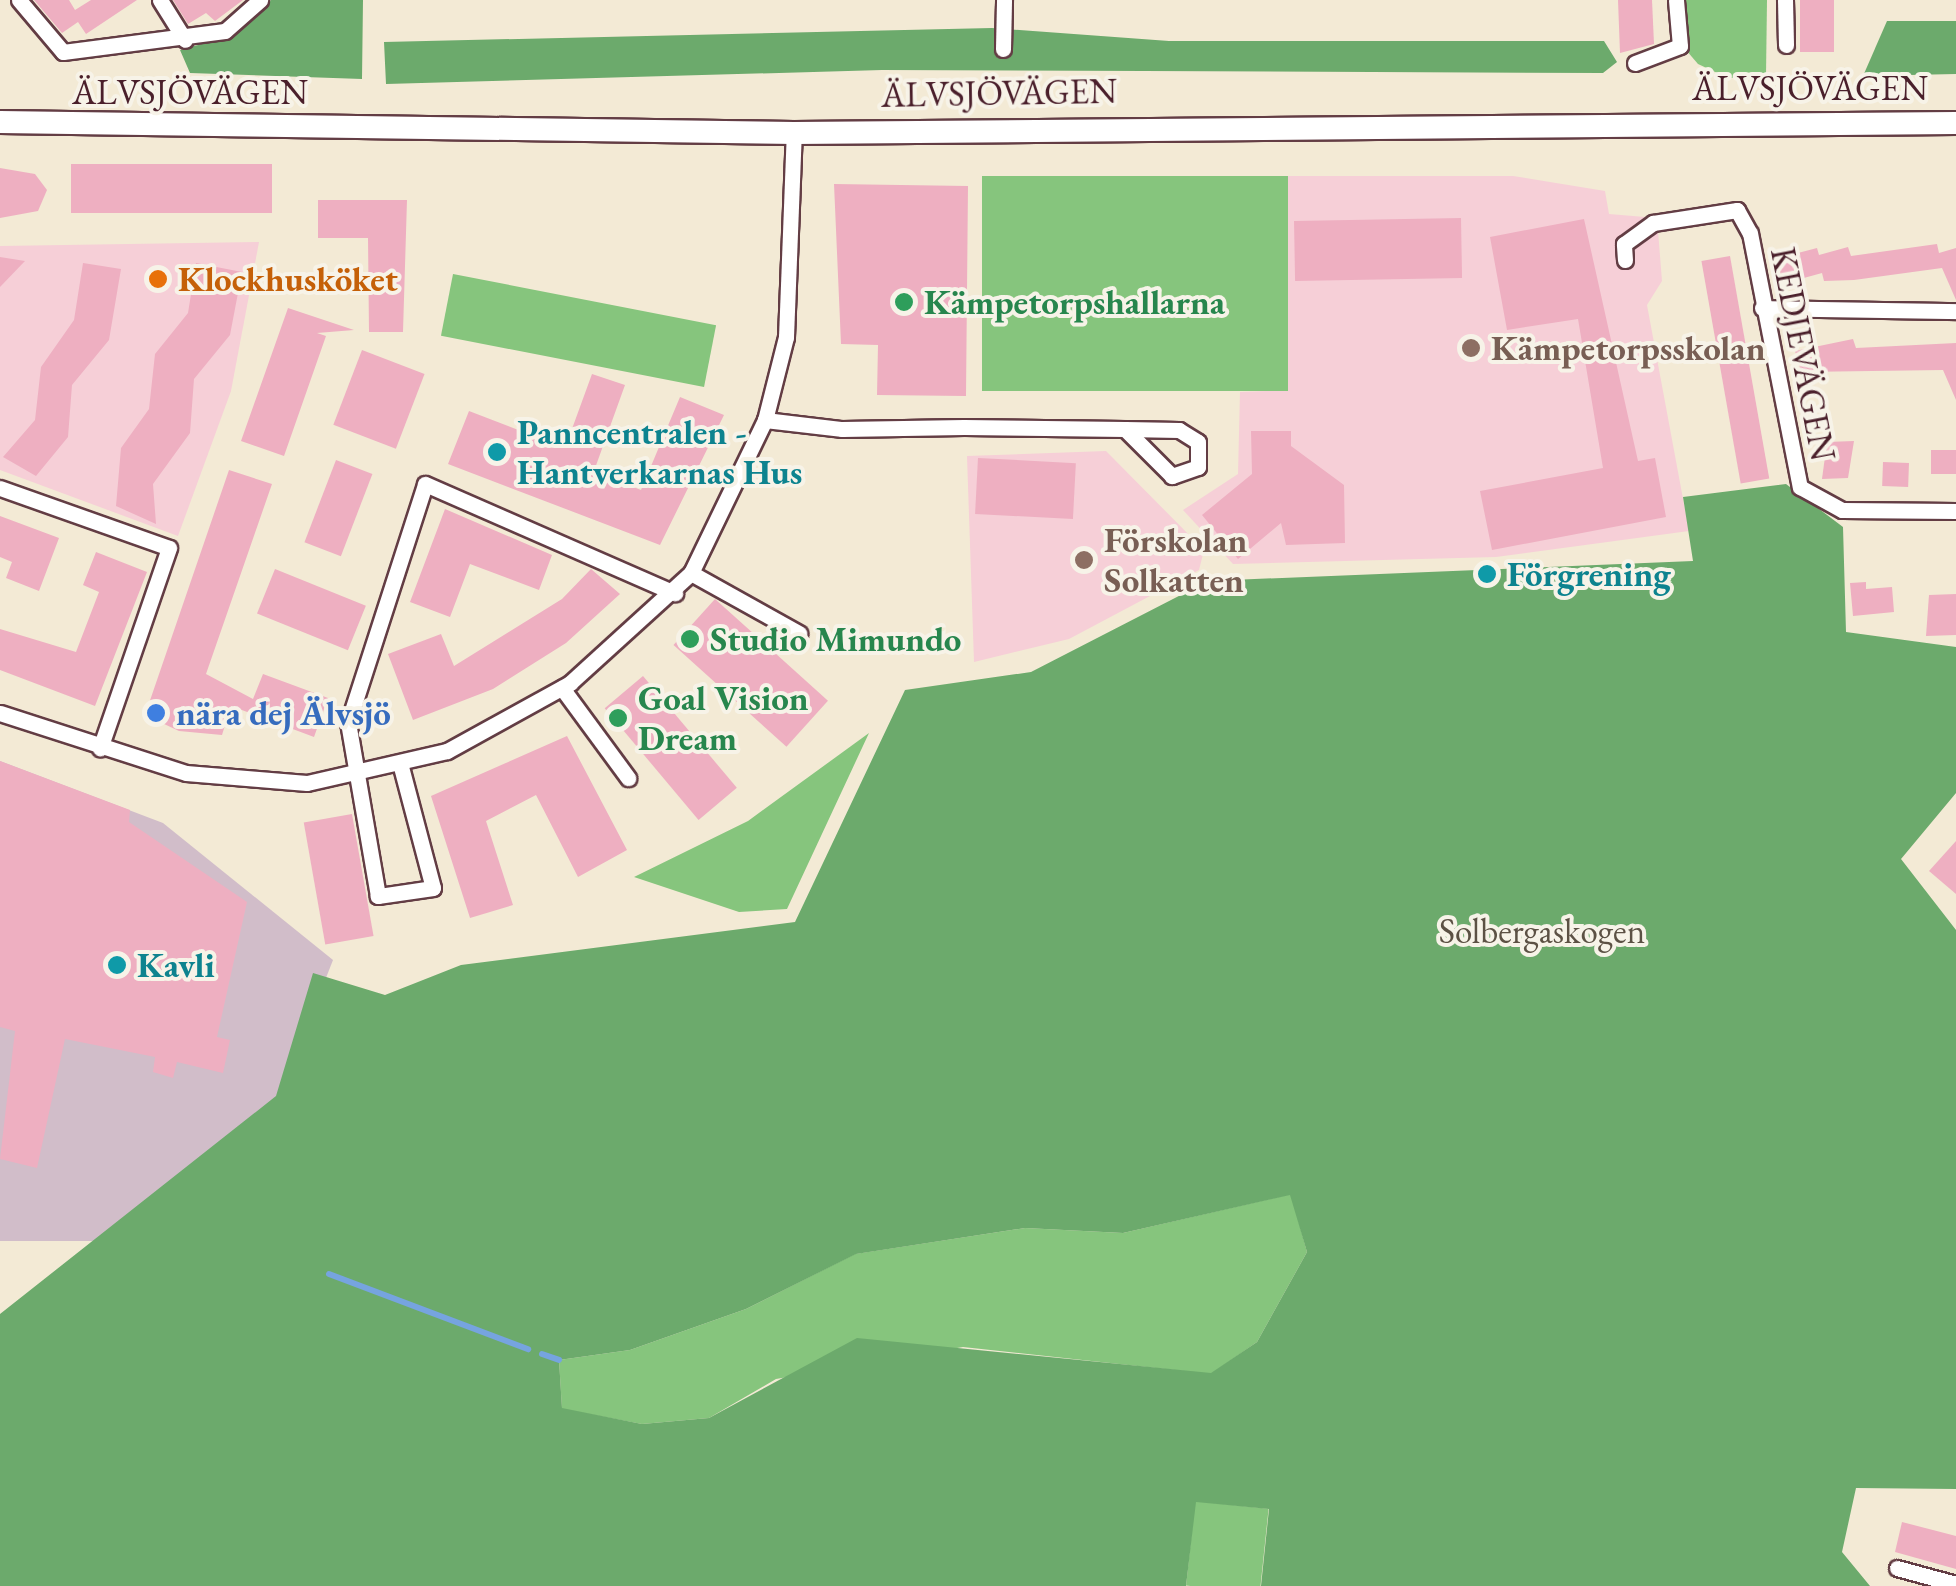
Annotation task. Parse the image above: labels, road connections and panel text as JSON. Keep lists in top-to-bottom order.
{
  "streets": {
    "main road": ["ÄLVSJÖVÄGEN"],
    "street": ["KEDJEVÄGEN"]
  },
  "parks": ["Solbergaskogen"],
  "places": [
    "Klockhusköket",
    "Kämpetorpshallarna",
    "Kämpetorpsskolan",
    "Panncentralen - Hantverkarnas Hus",
    "Förskolan Solkatten",
    "Förgrening",
    "Studio Mimundo",
    "nära dej Älvsjö",
    "Goal Vision Dream",
    "Kavli"
  ]
}
